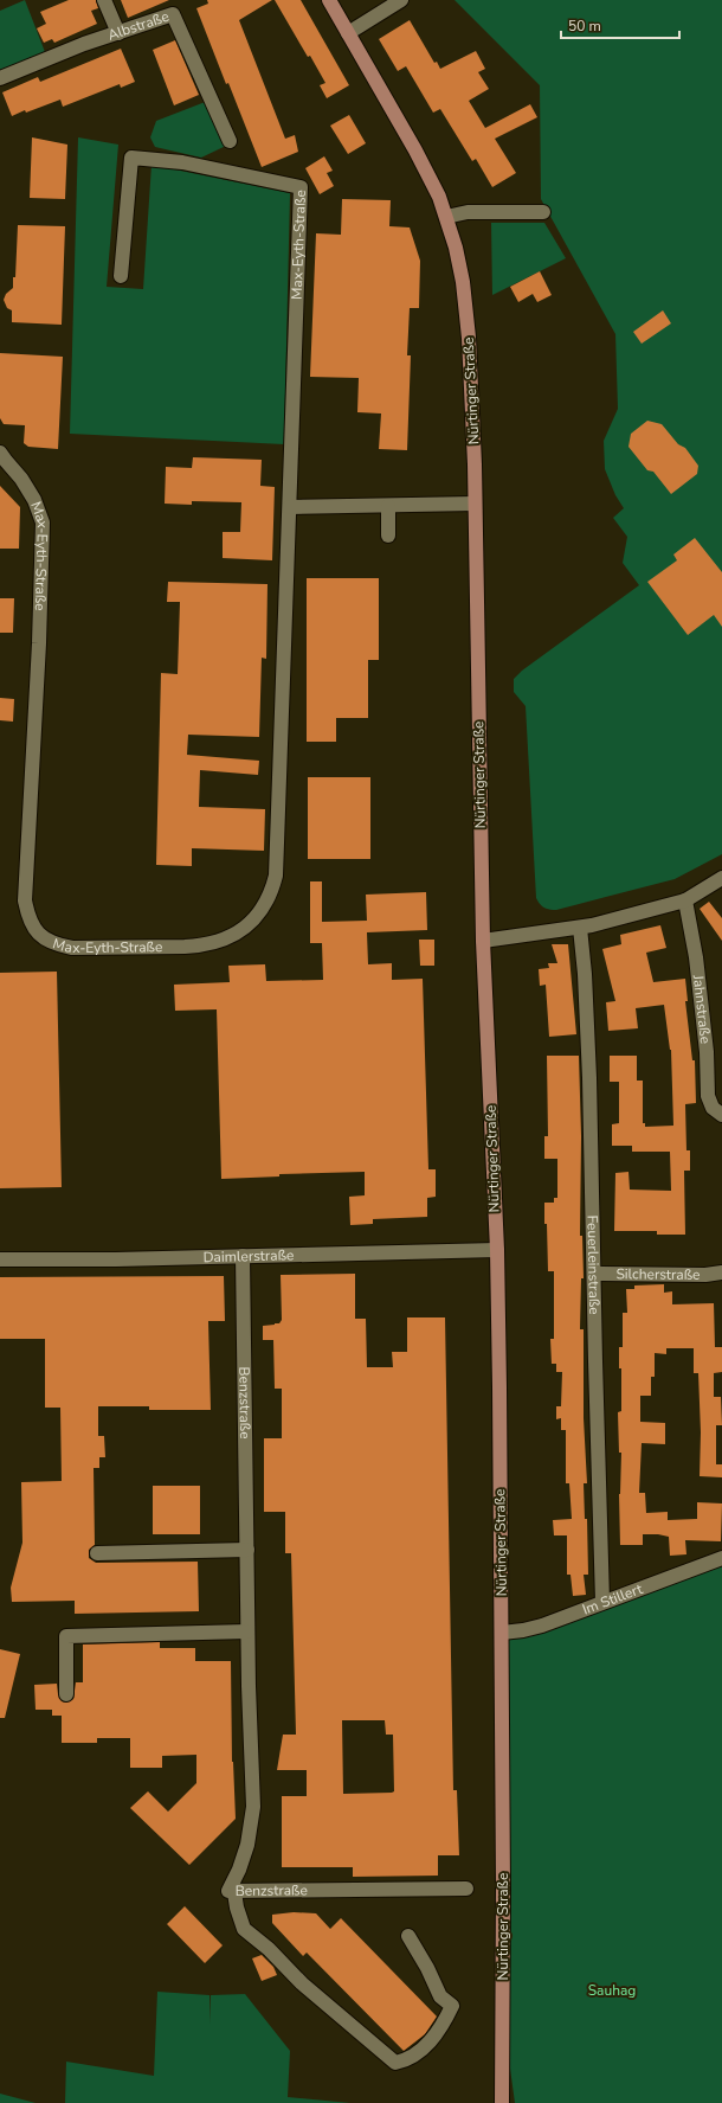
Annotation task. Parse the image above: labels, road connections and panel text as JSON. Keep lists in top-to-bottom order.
{
  "streets": {
    "main road": ["Nürtinger Straße"],
    "street": [
      "Albstraße",
      "Max-Eyth-Straße",
      "Jahnstraße",
      "Daimlerstraße",
      "Feuerleinstraße",
      "Silcherstraße",
      "Benzstraße",
      "Im Stillert"
    ]
  },
  "crossings": [
    ["Nürtinger Straße", "Daimlerstraße"],
    ["Nürtinger Straße", "Im Stillert"],
    ["Daimlerstraße", "Benzstraße"],
    ["Feuerleinstraße", "Silcherstraße"],
    ["Feuerleinstraße", "Im Stillert"]
  ],
  "parks": ["Sauhag"],
  "scale_bar": "50 m"
}
